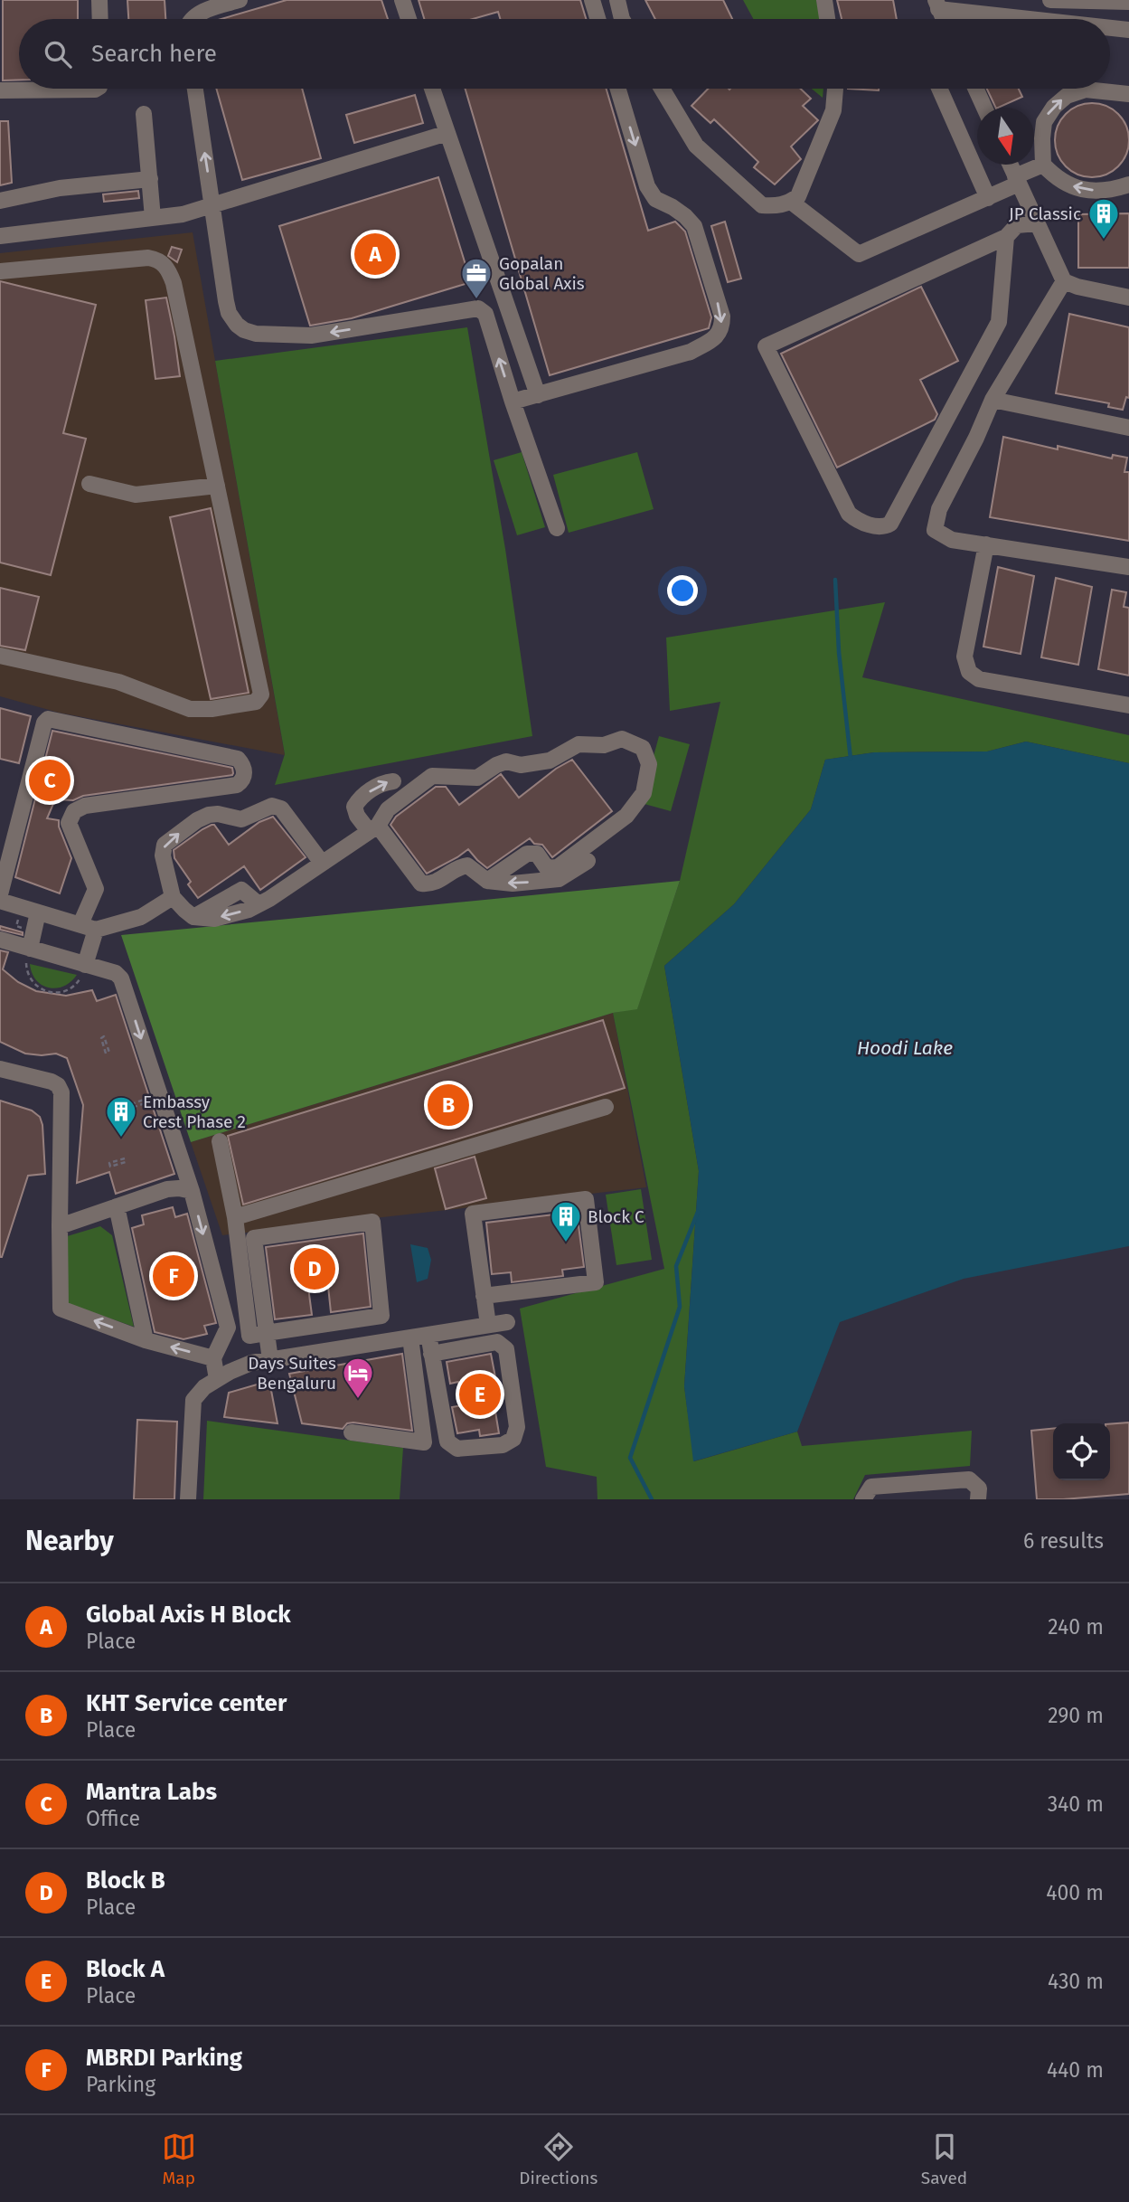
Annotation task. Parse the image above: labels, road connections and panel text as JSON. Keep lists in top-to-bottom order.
{
  "water": ["Hoodi Lake"],
  "places": {
    "building": ["JP Classic", "Embassy Crest Phase 2", "Block C"],
    "office": ["Gopalan Global Axis"],
    "hotel": ["Days Suites Bengaluru"]
  },
  "north": "bottom",
  "page": {
    "search": "Search here",
    "pins": [
      "A",
      "C",
      "B",
      "D",
      "F",
      "E"
    ],
    "heading": ["Nearby", "6 results"],
    "list": [
      {
        "mark": "A",
        "name": "Global Axis H Block",
        "note": "Place",
        "value": "240 m"
      },
      {
        "mark": "B",
        "name": "KHT Service center",
        "note": "Place",
        "value": "290 m"
      },
      {
        "mark": "C",
        "name": "Mantra Labs",
        "note": "Office",
        "value": "340 m"
      },
      {
        "mark": "D",
        "name": "Block B",
        "note": "Place",
        "value": "400 m"
      },
      {
        "mark": "E",
        "name": "Block A",
        "note": "Place",
        "value": "430 m"
      },
      {
        "mark": "F",
        "name": "MBRDI Parking",
        "note": "Parking",
        "value": "440 m"
      }
    ],
    "nav": ["Map", "Directions", "Saved"]
  }
}
